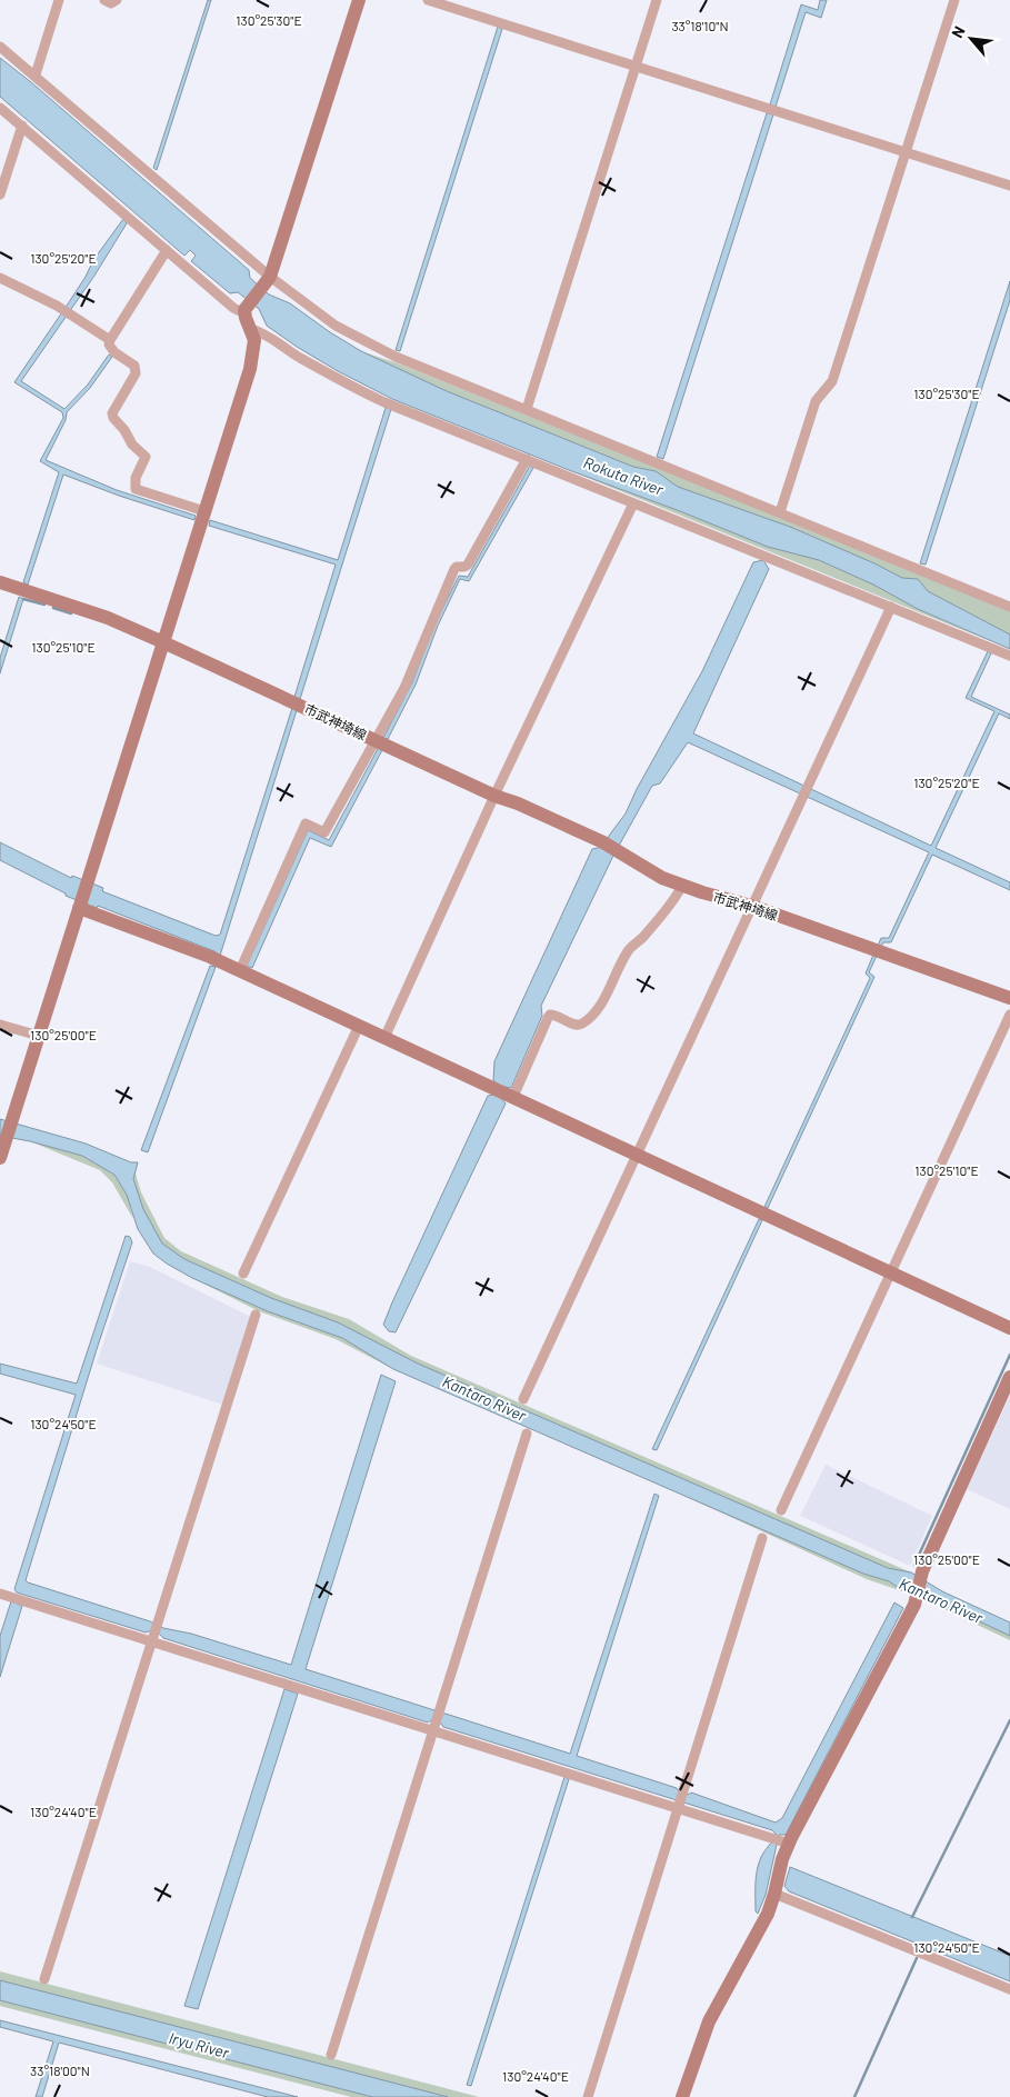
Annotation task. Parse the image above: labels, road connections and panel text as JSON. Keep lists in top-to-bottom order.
{
  "streets": {
    "street": ["市武神埼線"]
  },
  "water": ["Rokuta River", "Kantaro River", "Iryu River"],
  "north": "top left",
  "coordinates": [
    "130°25'30\"E",
    "33°18'10\"N",
    "130°25'20\"E",
    "130°25'10\"E",
    "130°25'00\"E",
    "130°24'50\"E",
    "130°24'40\"E",
    "33°18'00\"N"
  ]
}
